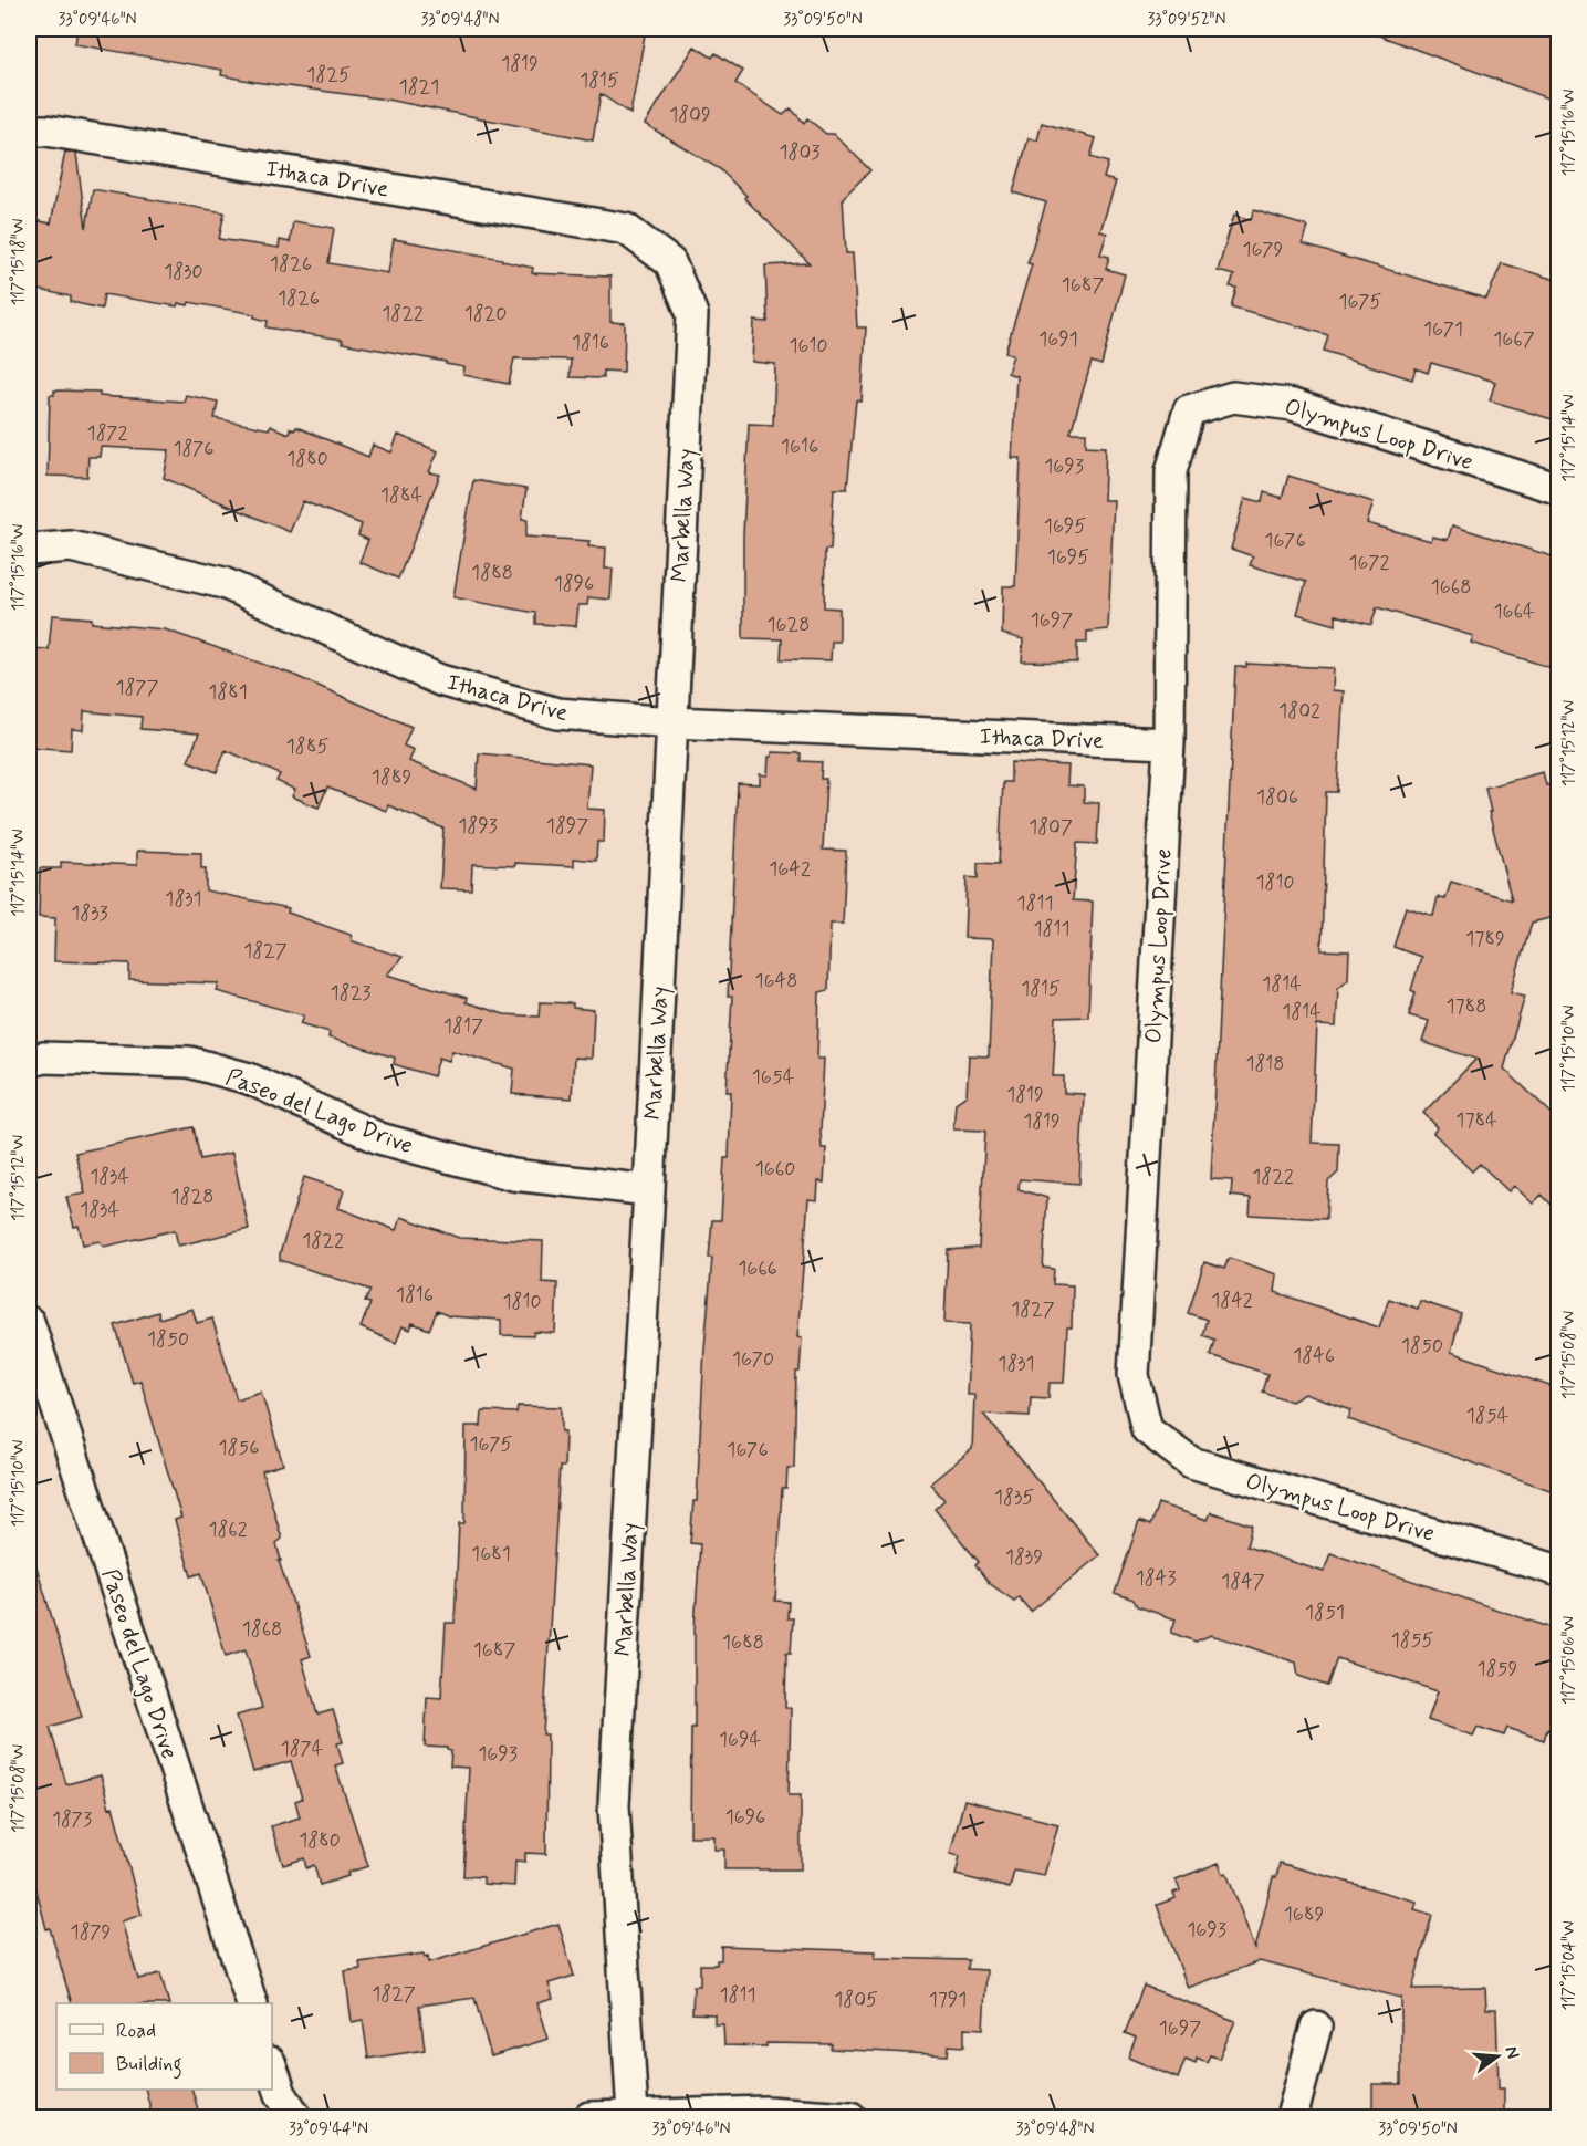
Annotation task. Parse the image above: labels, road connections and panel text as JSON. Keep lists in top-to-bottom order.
{
  "streets": {
    "street": [
      "Ithaca Drive",
      "Olympus Loop Drive",
      "Marbella Way",
      "Paseo del Lago Drive"
    ]
  },
  "crossings": [
    ["Ithaca Drive", "Olympus Loop Drive"],
    ["Ithaca Drive", "Marbella Way"],
    ["Marbella Way", "Paseo del Lago Drive"]
  ],
  "house_numbers": [
    "1819",
    "1825",
    "1815",
    "1821",
    "1809",
    "1803",
    "1679",
    "1826",
    "1830",
    "1687",
    "1826",
    "1675",
    "1822",
    "1820",
    "1671",
    "1691",
    "1667",
    "1816",
    "1610",
    "1872",
    "1616",
    "1876",
    "1880",
    "1693",
    "1884",
    "1695",
    "1676",
    "1695",
    "1672",
    "1888",
    "1896",
    "1668",
    "1664",
    "1697",
    "1628",
    "1877",
    "1881",
    "1802",
    "1885",
    "1889",
    "1806",
    "1893",
    "1897",
    "1807",
    "1642",
    "1810",
    "1831",
    "1811",
    "1833",
    "1811",
    "1789",
    "1827",
    "1648",
    "1814",
    "1815",
    "1823",
    "1788",
    "1814",
    "1817",
    "1818",
    "1654",
    "1819",
    "1784",
    "1819",
    "1660",
    "1834",
    "1822",
    "1828",
    "1834",
    "1822",
    "1666",
    "1816",
    "1842",
    "1810",
    "1827",
    "1850",
    "1850",
    "1846",
    "1670",
    "1831",
    "1854",
    "1675",
    "1856",
    "1676",
    "1835",
    "1862",
    "1681",
    "1839",
    "1843",
    "1847",
    "1851",
    "1868",
    "1855",
    "1688",
    "1687",
    "1859",
    "1694",
    "1874",
    "1693",
    "1696",
    "1873",
    "1880",
    "1689",
    "1693",
    "1879",
    "1827",
    "1811",
    "1805",
    "1791",
    "1697"
  ],
  "legend": ["Road", "Building"],
  "north": "right",
  "coordinates": [
    "33°09'46\"N",
    "33°09'48\"N",
    "33°09'50\"N",
    "33°09'52\"N",
    "117°15'16\"W",
    "117°15'18\"W",
    "117°15'14\"W",
    "117°15'12\"W",
    "117°15'10\"W",
    "117°15'08\"W",
    "117°15'06\"W",
    "117°15'04\"W",
    "33°09'44\"N"
  ]
}
